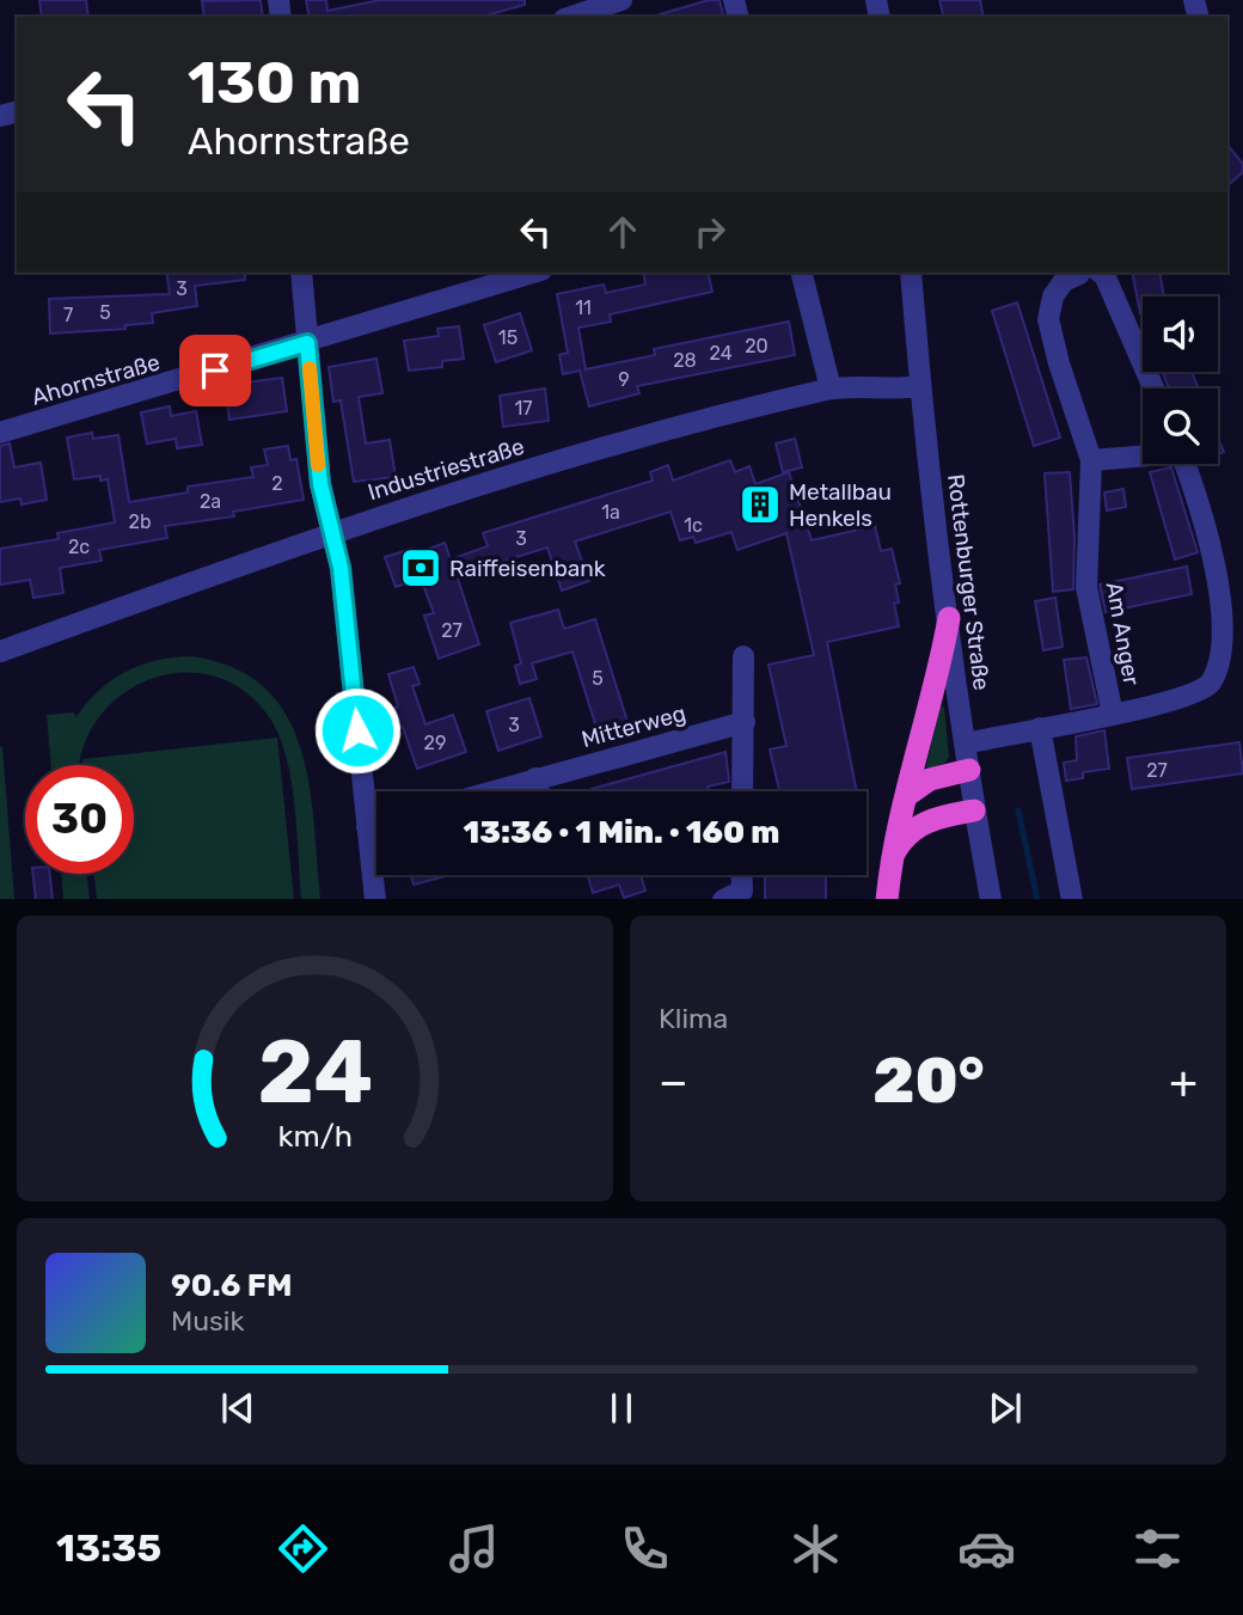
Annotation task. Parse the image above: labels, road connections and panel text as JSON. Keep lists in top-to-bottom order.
{
  "streets": {
    "street": [
      "Ahornstraße",
      "Industriestraße",
      "Rottenburger Straße",
      "Am Anger",
      "Mitterweg"
    ]
  },
  "crossings": [
    ["Industriestraße", "Rottenburger Straße"],
    ["Rottenburger Straße", "Am Anger"]
  ],
  "places": {
    "building": ["Metallbau Henkels"],
    "bank": ["Raiffeisenbank"]
  },
  "house_numbers": [
    "3",
    "11",
    "5",
    "7",
    "15",
    "20",
    "24",
    "28",
    "9",
    "17",
    "2",
    "2a",
    "1a",
    "2b",
    "1c",
    "3",
    "2c",
    "27",
    "5",
    "3",
    "29",
    "27"
  ],
  "page": {
    "turn": ["130 m", "Ahornstraße"],
    "limit": "30",
    "trip": "13:36 · 1 Min. · 160 m",
    "tile": "Klima",
    "heat": ["−", "20°", "+"],
    "song": ["90.6 FM", "Musik"],
    "tabs": "13:35",
    "gauge": ["24", "km/h"]
  }
}
